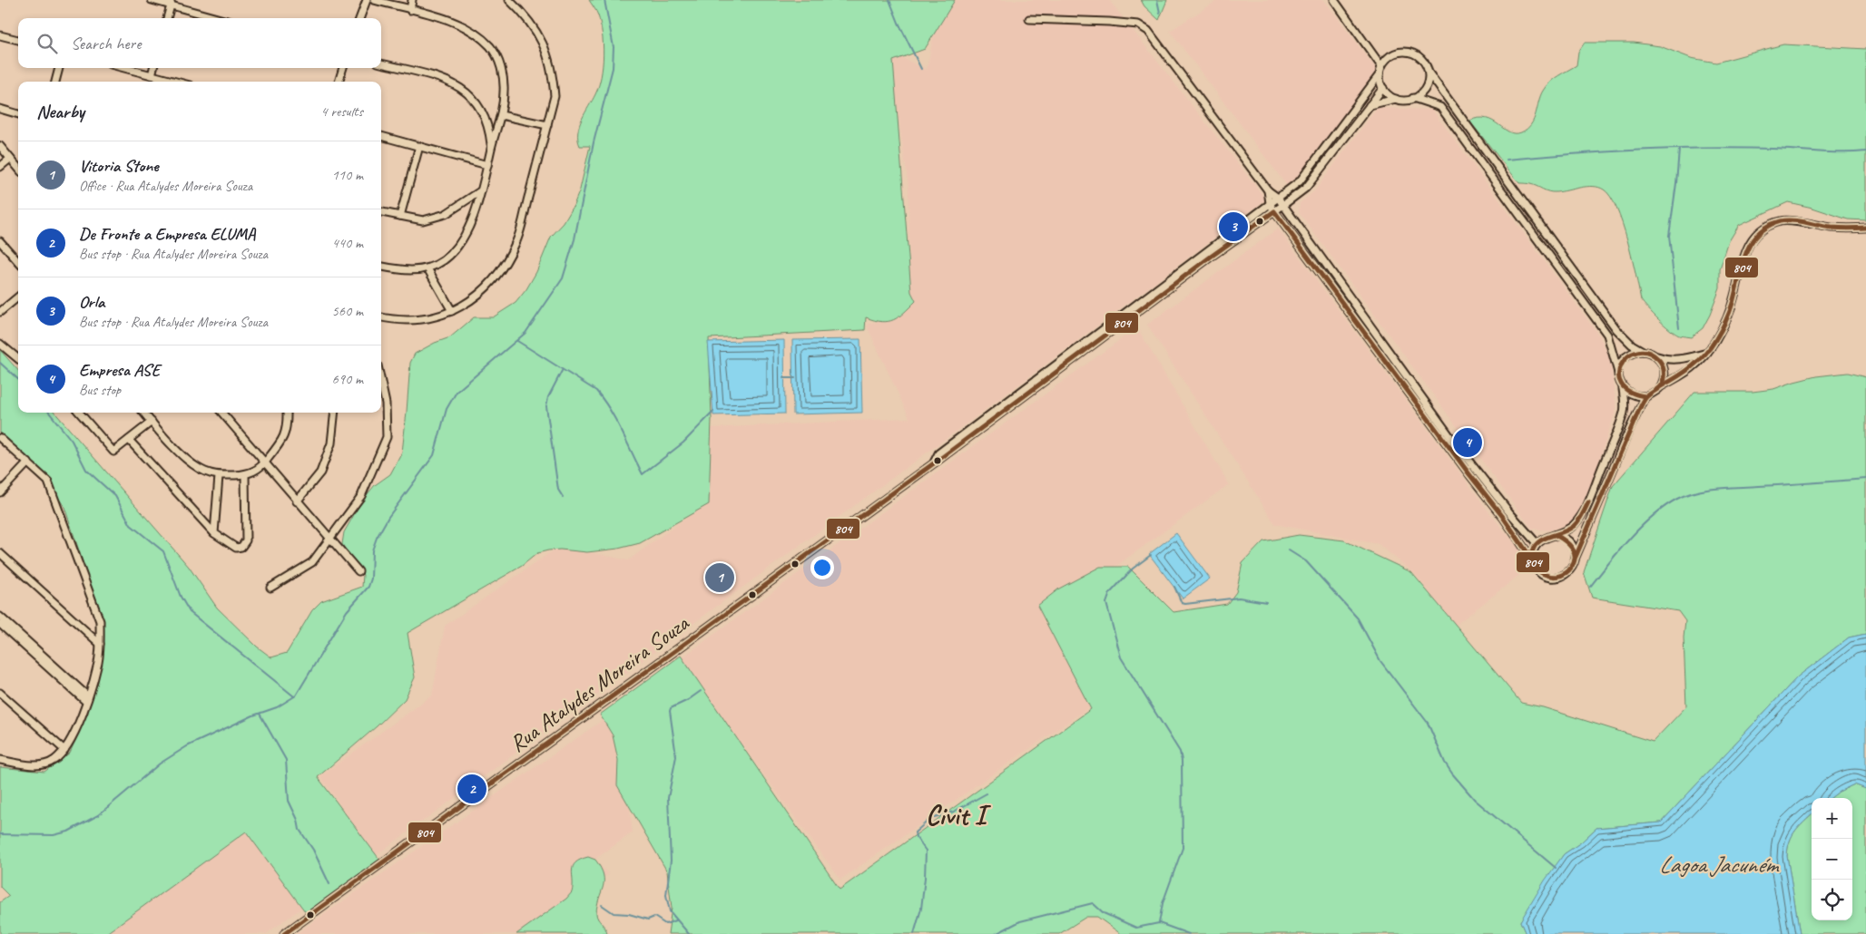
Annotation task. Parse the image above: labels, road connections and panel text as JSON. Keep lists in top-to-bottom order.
{
  "streets": {
    "street": ["Rua Atalydes Moreira Souza"]
  },
  "districts": ["Civit I"],
  "water": ["Lagoa Jacuném"],
  "lines": ["transit line 804"],
  "page": {
    "search": "Search here",
    "heading": ["Nearby", "4 results"],
    "list": [
      {
        "mark": "1",
        "name": "Vitoria Stone",
        "note": "Office · Rua Atalydes Moreira Souza",
        "value": "110 m"
      },
      {
        "mark": "2",
        "name": "De Fronte a Empresa ELUMA",
        "note": "Bus stop · Rua Atalydes Moreira Souza",
        "value": "440 m"
      },
      {
        "mark": "3",
        "name": "Orla",
        "note": "Bus stop · Rua Atalydes Moreira Souza",
        "value": "560 m"
      },
      {
        "mark": "4",
        "name": "Empresa ASE",
        "note": "Bus stop",
        "value": "690 m"
      }
    ],
    "pins": [
      "3",
      "4",
      "1",
      "2"
    ],
    "map_buttons": ["+", "−"]
  }
}
